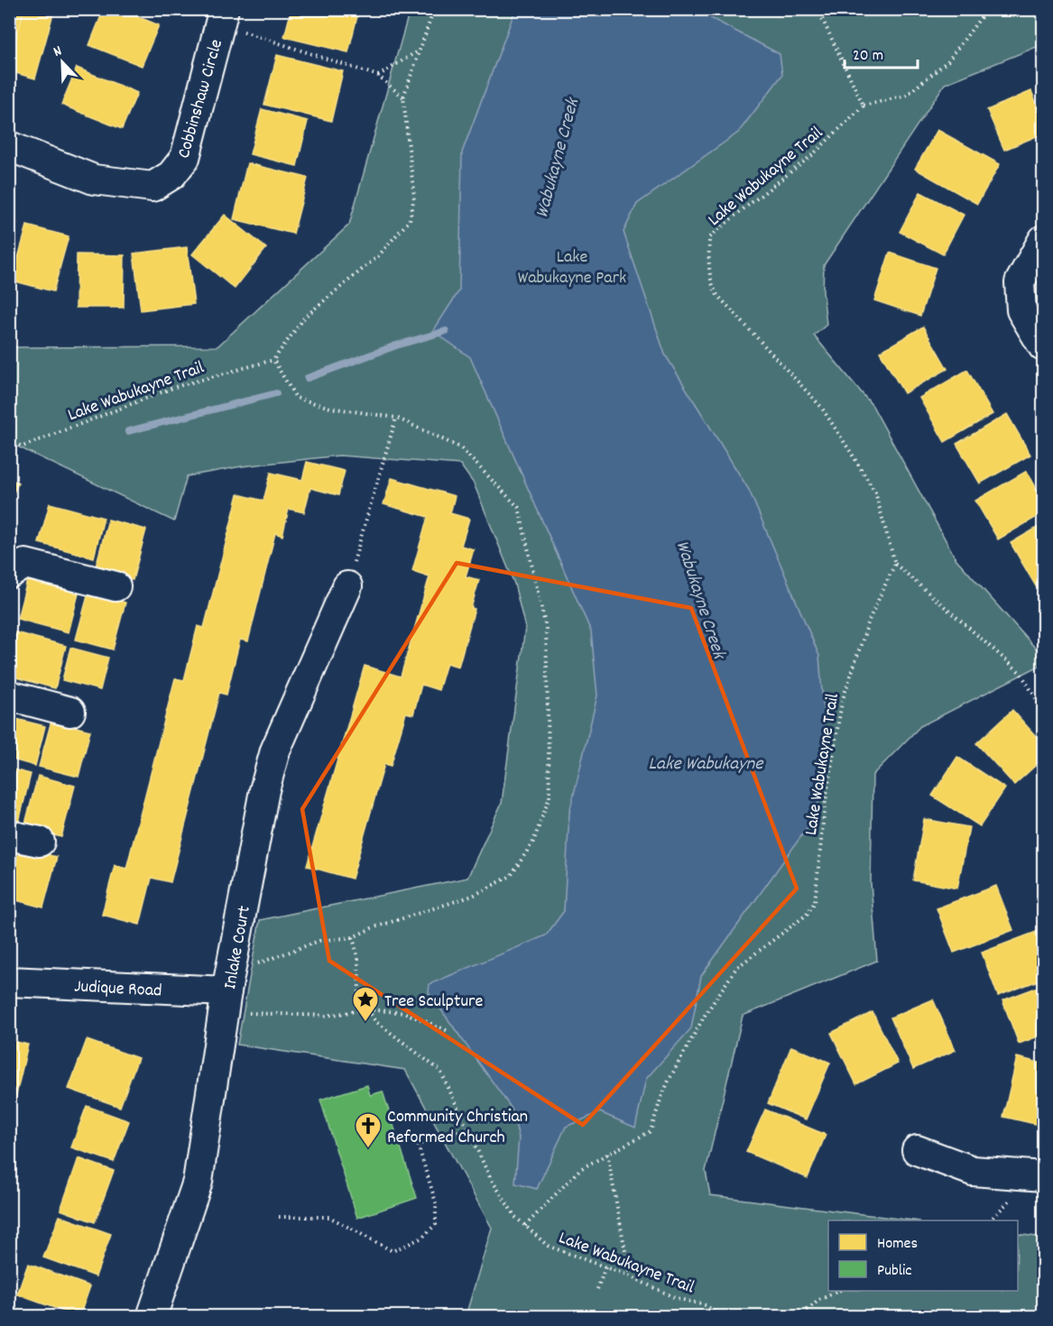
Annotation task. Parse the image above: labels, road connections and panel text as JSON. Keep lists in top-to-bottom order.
{
  "streets": {
    "street": ["Cobbinshaw Circle", "Inlake Court", "Judique Road"],
    "path": ["Lake Wabukayne Trail"]
  },
  "crossings": [
    ["Inlake Court", "Judique Road"]
  ],
  "water": ["Wabukayne Creek", "Lake Wabukayne"],
  "parks": ["Lake Wabukayne Park"],
  "places": {
    "place": ["Tree Sculpture"],
    "church": ["Community Christian Reformed Church"]
  },
  "legend": ["Homes", "Public"],
  "scale_bar": "20 m",
  "north": "top left"
}
